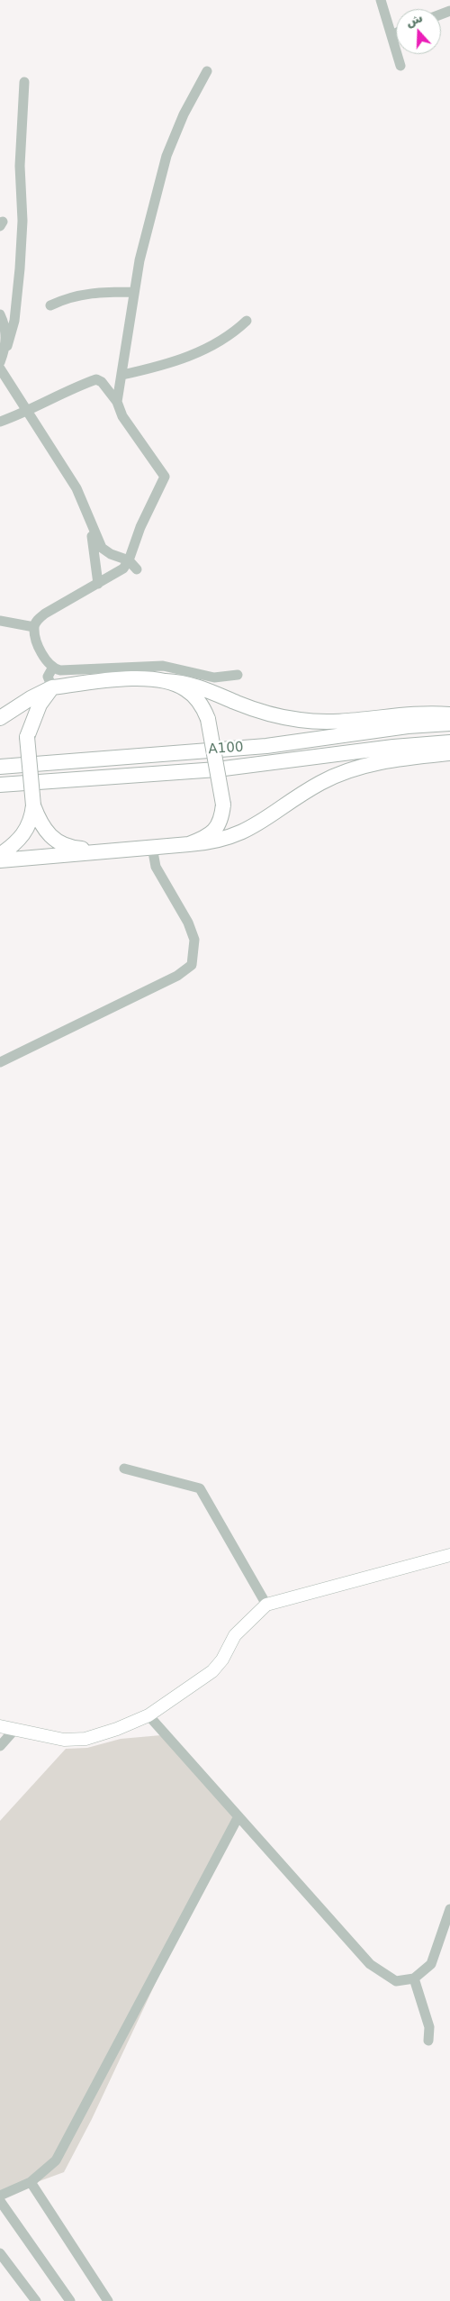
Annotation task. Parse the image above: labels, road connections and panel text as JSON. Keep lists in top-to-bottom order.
{
  "streets": {
    "highway": ["A100"]
  },
  "north": "top"
}
